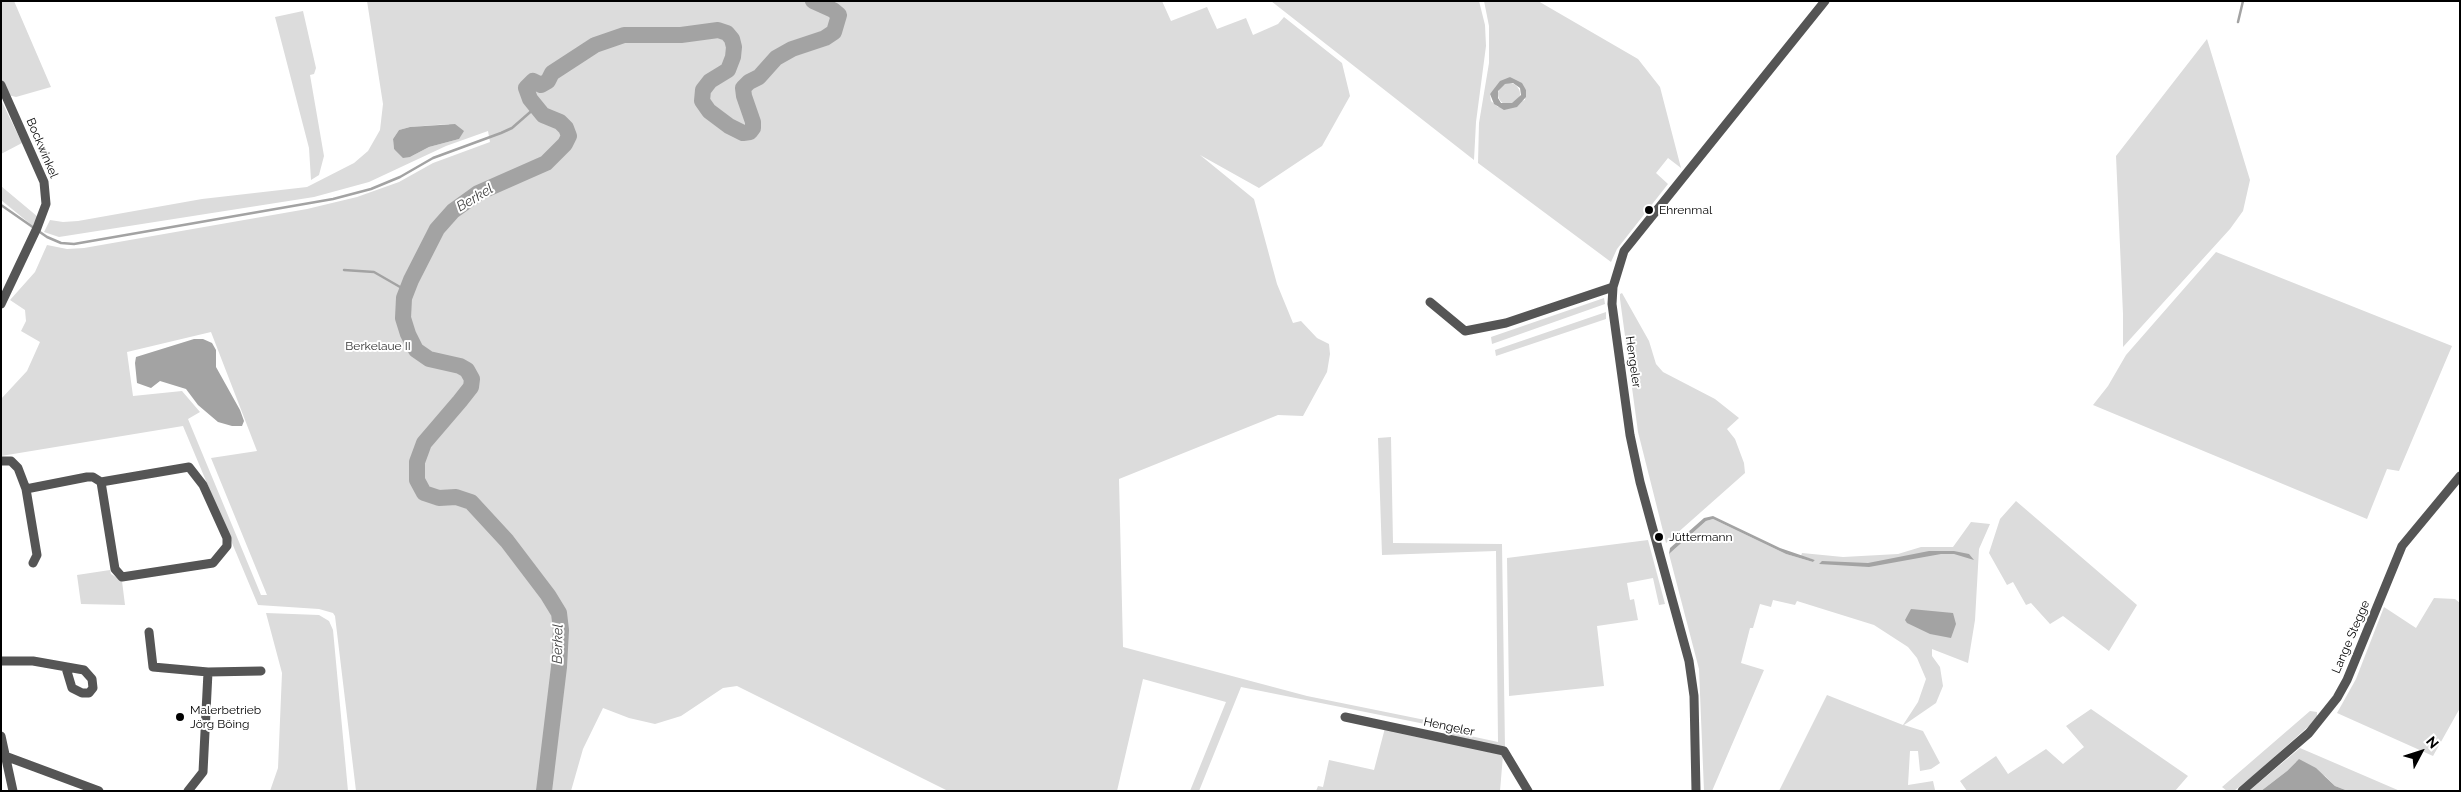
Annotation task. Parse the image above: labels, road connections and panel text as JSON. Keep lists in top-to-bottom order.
{
  "streets": {
    "street": ["Bockwinkel", "Hengeler", "Lange Stegge"]
  },
  "water": ["Berkel"],
  "parks": ["Berkelaue II"],
  "places": ["Ehrenmal", "Jüttermann", "Malerbetrieb Jörg Böing"],
  "north": "top right"
}
